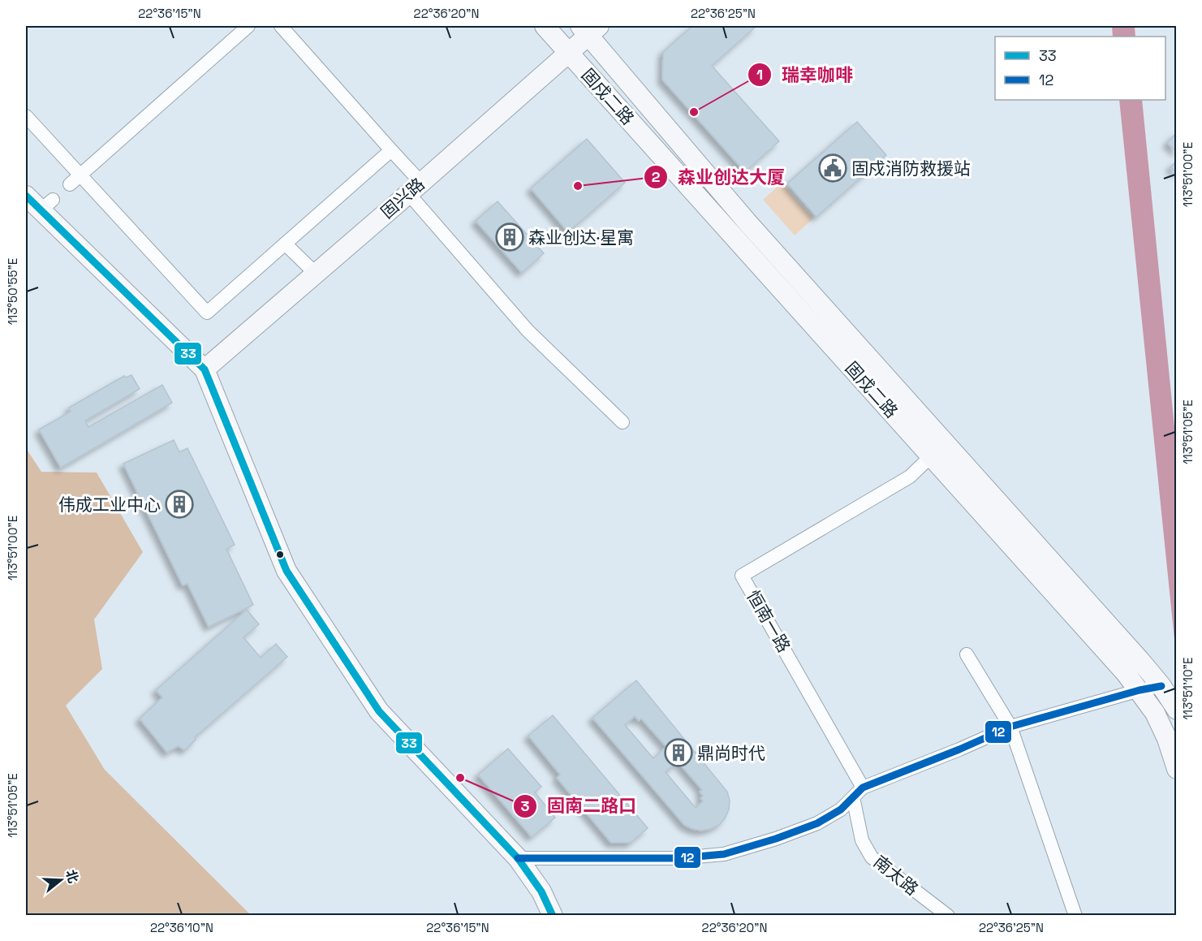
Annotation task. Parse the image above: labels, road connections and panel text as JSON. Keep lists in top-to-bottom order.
{
  "streets": {
    "street": [
      "固戍二路",
      "固兴路",
      "恒南一路",
      "南太路"
    ]
  },
  "crossings": [
    ["固戍二路", "固兴路"],
    ["固戍二路", "恒南一路"],
    ["恒南一路", "南太路"]
  ],
  "places": {
    "other": ["瑞幸咖啡", "森业创达大厦", "固南二路口"],
    "public building": ["固戍消防救援站"],
    "building": ["森业创达·星寓", "伟成工业中心", "鼎尚时代"]
  },
  "lines": ["transit line 33", "transit line 12"],
  "legend": ["33", "12"],
  "north": "right",
  "coordinates": [
    "22°36'15\"N",
    "22°36'20\"N",
    "22°36'25\"N",
    "113°51'00\"E",
    "113°50'55\"E",
    "113°51'05\"E",
    "113°51'10\"E",
    "22°36'10\"N"
  ]
}
